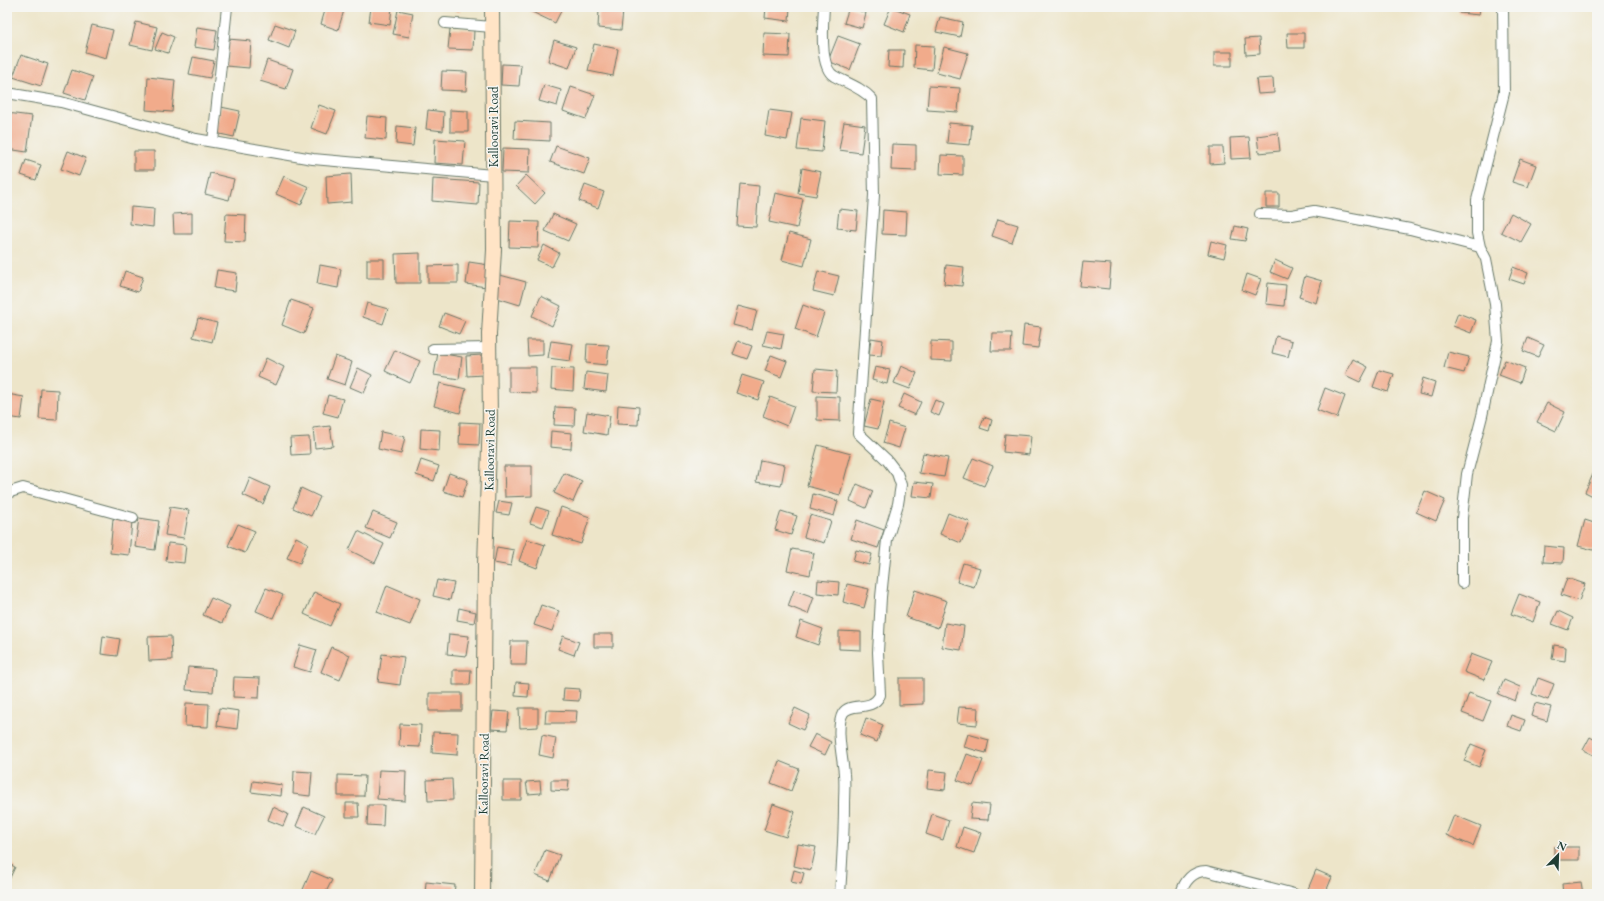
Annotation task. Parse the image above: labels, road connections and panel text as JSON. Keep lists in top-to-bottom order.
{
  "streets": {
    "main road": ["Kallooravi Road"]
  },
  "north": "top right"
}
